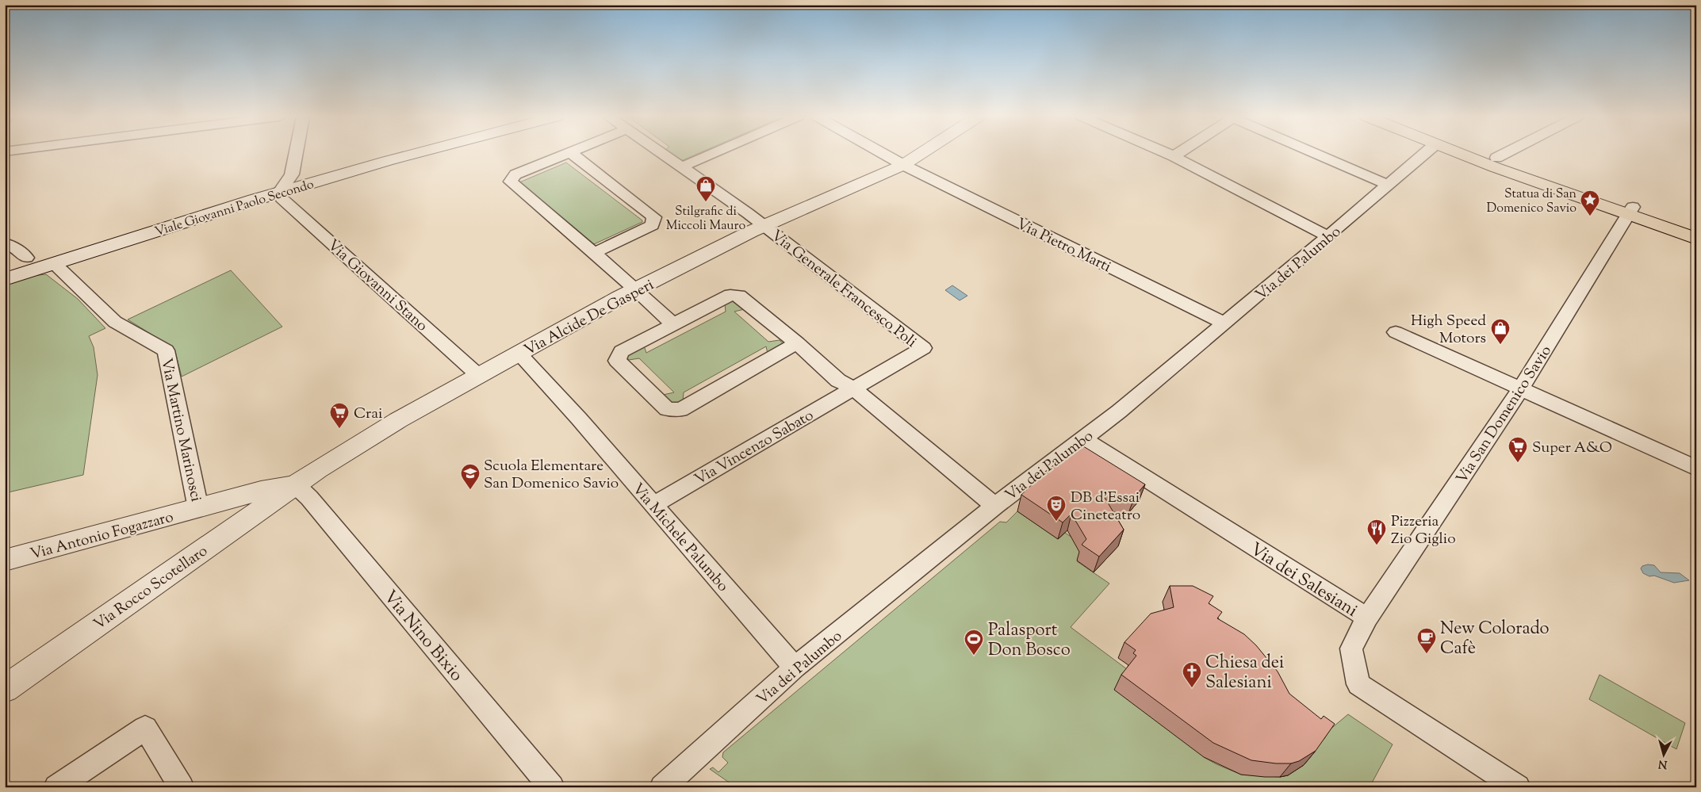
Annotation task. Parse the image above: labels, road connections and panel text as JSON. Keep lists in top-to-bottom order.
{
  "streets": {
    "street": [
      "Viale Giovanni Paolo Secondo",
      "Via Pietro Marti",
      "Via dei Palumbo",
      "Via Giovanni Stano",
      "Via Generale Francesco Poli",
      "Via Alcide De Gasperi",
      "Via San Domenico Savio",
      "Via Martino Marinosci",
      "Via Vincenzo Sabato",
      "Via Antonio Fogazzaro",
      "Via Michele Palumbo",
      "Via dei Salesiani",
      "Via Rocco Scotellaro",
      "Via Nino Bixio"
    ]
  },
  "crossings": [
    ["Viale Giovanni Paolo Secondo", "Via Giovanni Stano"],
    ["Viale Giovanni Paolo Secondo", "Via Martino Marinosci"],
    ["Via Pietro Marti", "Via dei Palumbo"],
    ["Via Pietro Marti", "Via Alcide De Gasperi"],
    ["Via dei Palumbo", "Via Michele Palumbo"],
    ["Via dei Palumbo", "Via dei Salesiani"],
    ["Via Giovanni Stano", "Via Alcide De Gasperi"],
    ["Via Generale Francesco Poli", "Via Alcide De Gasperi"],
    ["Via Generale Francesco Poli", "Via Vincenzo Sabato"],
    ["Via Alcide De Gasperi", "Via Martino Marinosci"],
    ["Via Alcide De Gasperi", "Via Antonio Fogazzaro"],
    ["Via Alcide De Gasperi", "Via Michele Palumbo"],
    ["Via Alcide De Gasperi", "Via Rocco Scotellaro"],
    ["Via Alcide De Gasperi", "Via Nino Bixio"],
    ["Via San Domenico Savio", "Via dei Salesiani"],
    ["Via Martino Marinosci", "Via Antonio Fogazzaro"],
    ["Via Vincenzo Sabato", "Via Michele Palumbo"],
    ["Via Rocco Scotellaro", "Via Nino Bixio"]
  ],
  "places": {
    "shop": ["Stilgrafic di Miccoli Mauro", "High Speed Motors"],
    "place": ["Statua di San Domenico Savio"],
    "supermarket": ["Crai", "Super A&O"],
    "school or university": ["Scuola Elementare San Domenico Savio"],
    "theatre": ["DB d'Essai Cineteatro"],
    "restaurant": ["Pizzeria Zio Giglio"],
    "cafe": ["New Colorado Cafè"],
    "sports": ["Palasport Don Bosco"],
    "church": ["Chiesa dei Salesiani"]
  },
  "north": "bottom"
}
